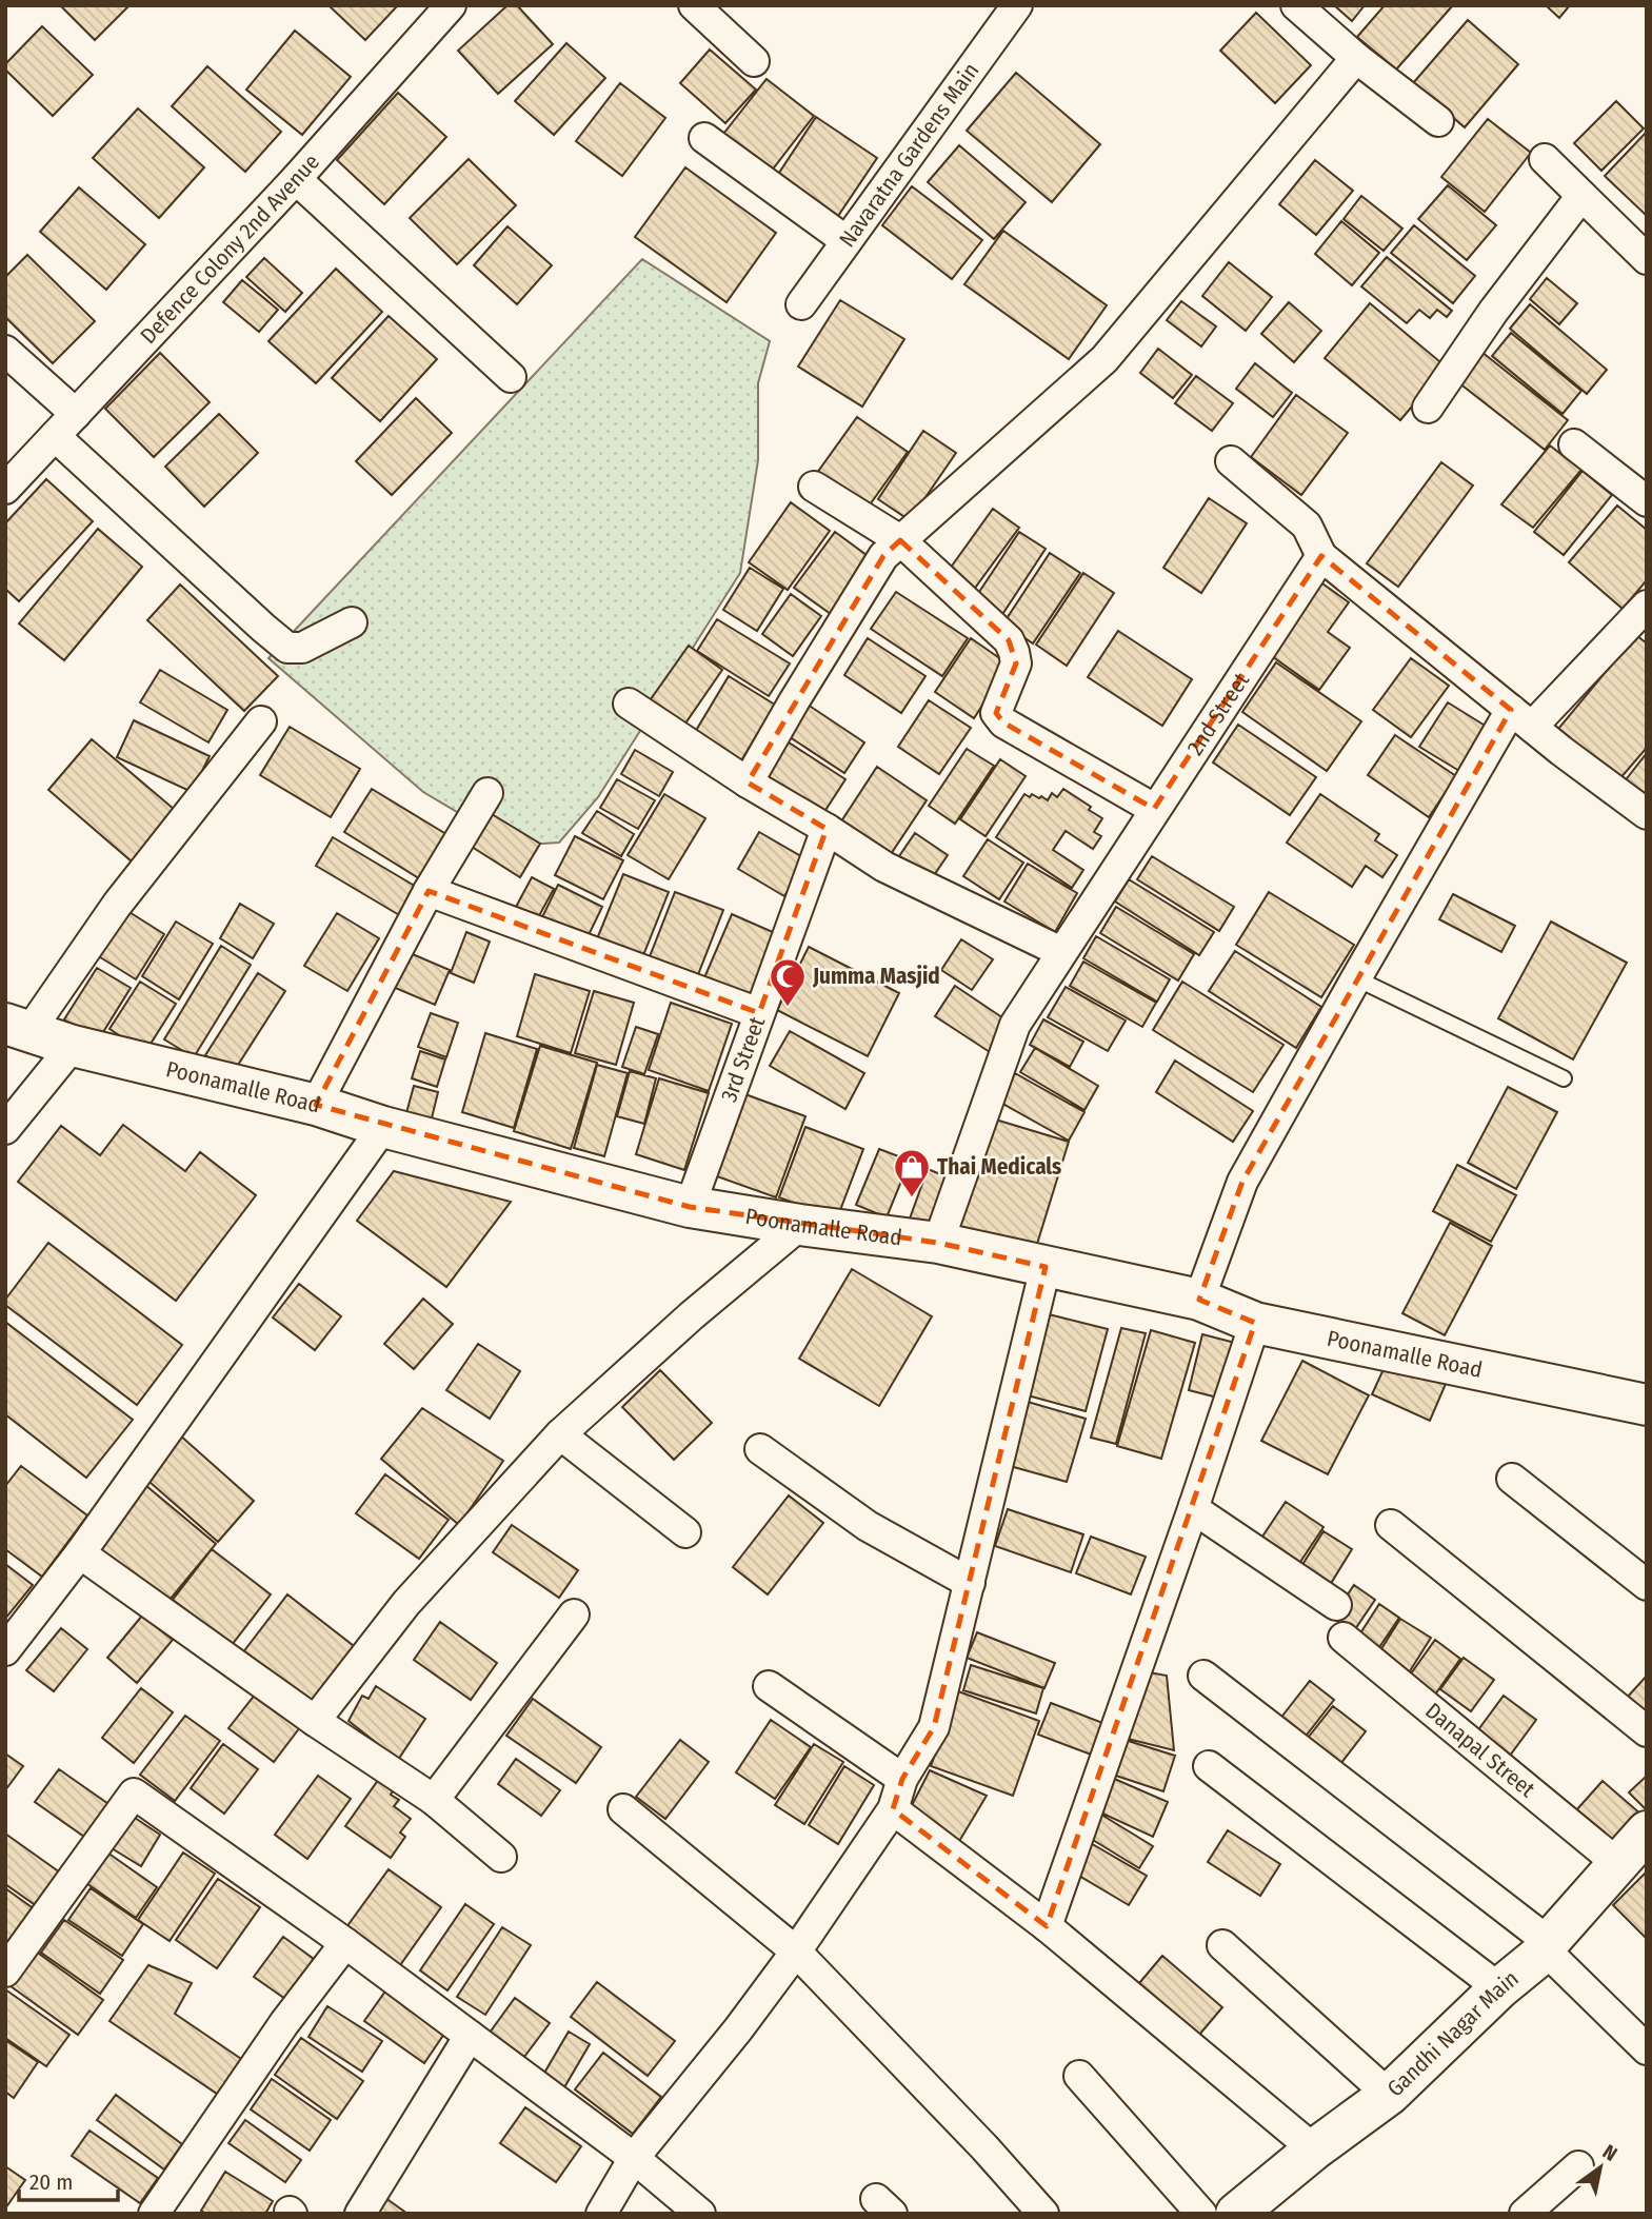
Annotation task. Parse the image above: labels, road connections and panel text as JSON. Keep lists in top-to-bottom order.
{
  "streets": {
    "street": [
      "Navaratna Gardens Main",
      "Defence Colony 2nd Avenue",
      "2nd Street",
      "3rd Street",
      "Poonamalle Road",
      "Danapal Street",
      "Gandhi Nagar Main"
    ]
  },
  "crossings": [
    ["2nd Street", "Poonamalle Road"],
    ["3rd Street", "Poonamalle Road"],
    ["Danapal Street", "Gandhi Nagar Main"]
  ],
  "places": {
    "mosque": ["Jumma Masjid"],
    "shop": ["Thai Medicals"]
  },
  "scale_bar": "20 m",
  "north": "top right"
}
